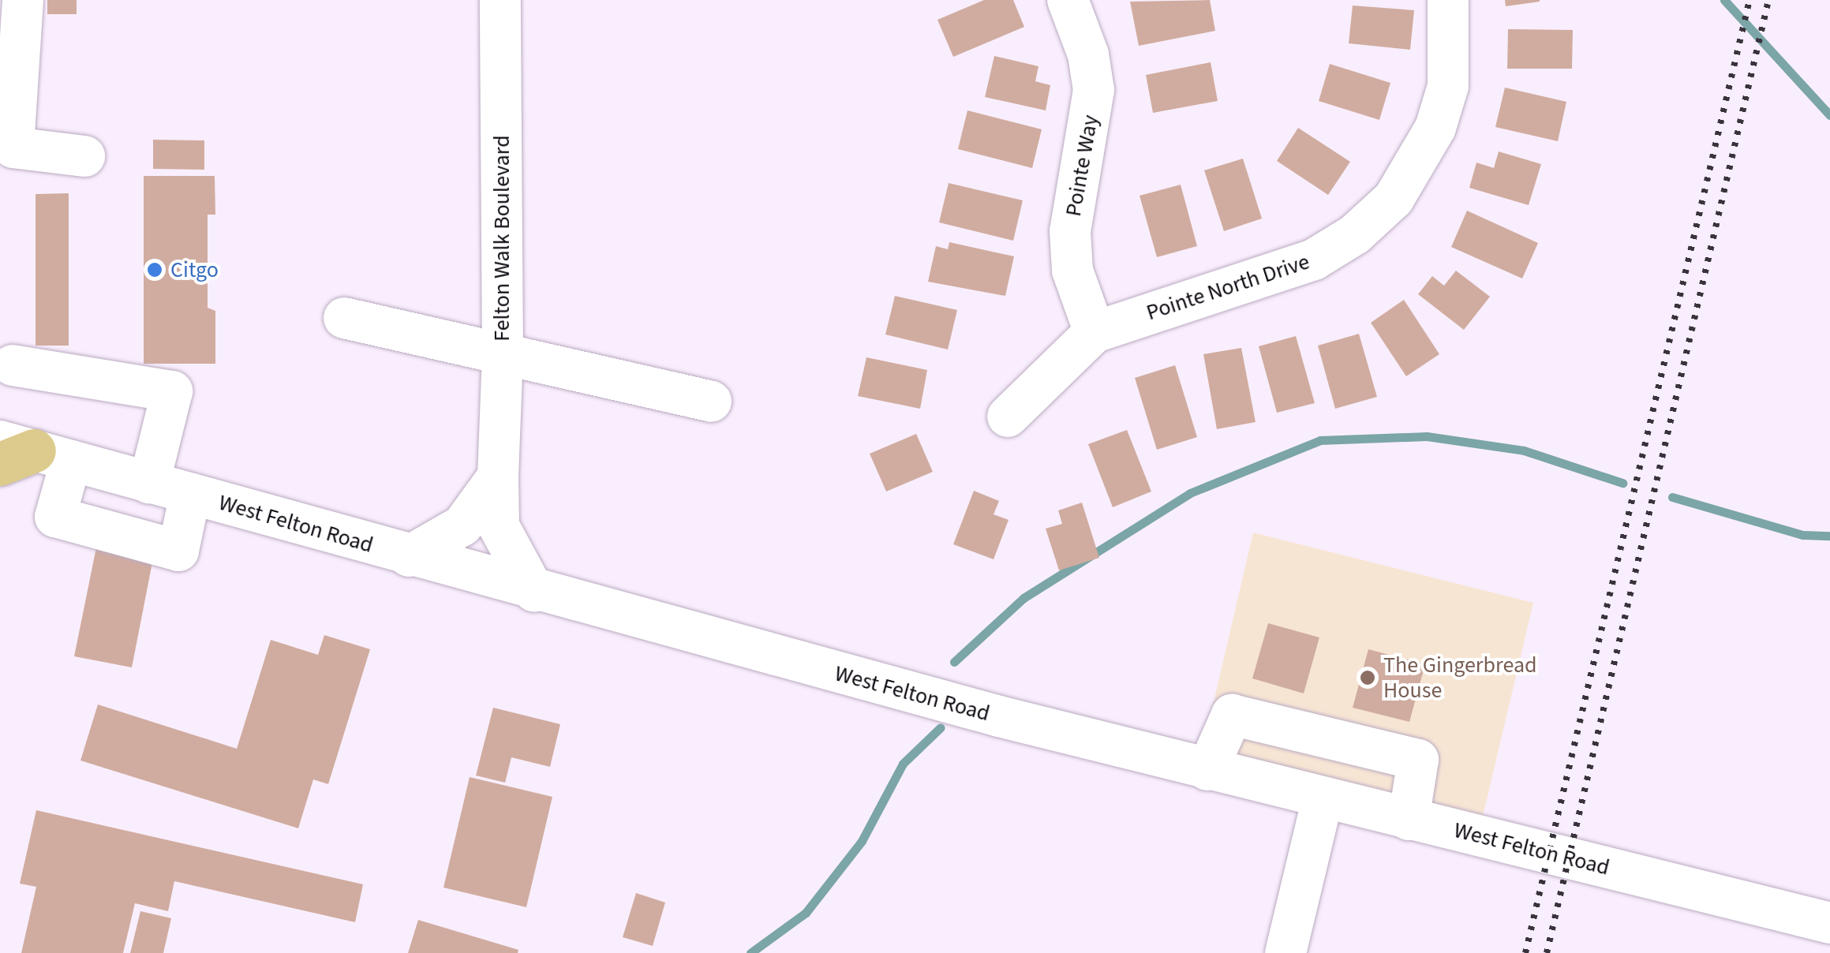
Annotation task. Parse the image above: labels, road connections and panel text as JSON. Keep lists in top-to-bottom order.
{
  "streets": {
    "street": [
      "Pointe Way",
      "Felton Walk Boulevard",
      "Pointe North Drive",
      "West Felton Road"
    ]
  },
  "crossings": [
    ["Pointe Way", "Pointe North Drive"],
    ["Felton Walk Boulevard", "West Felton Road"]
  ],
  "places": ["Citgo", "The Gingerbread House"]
}
